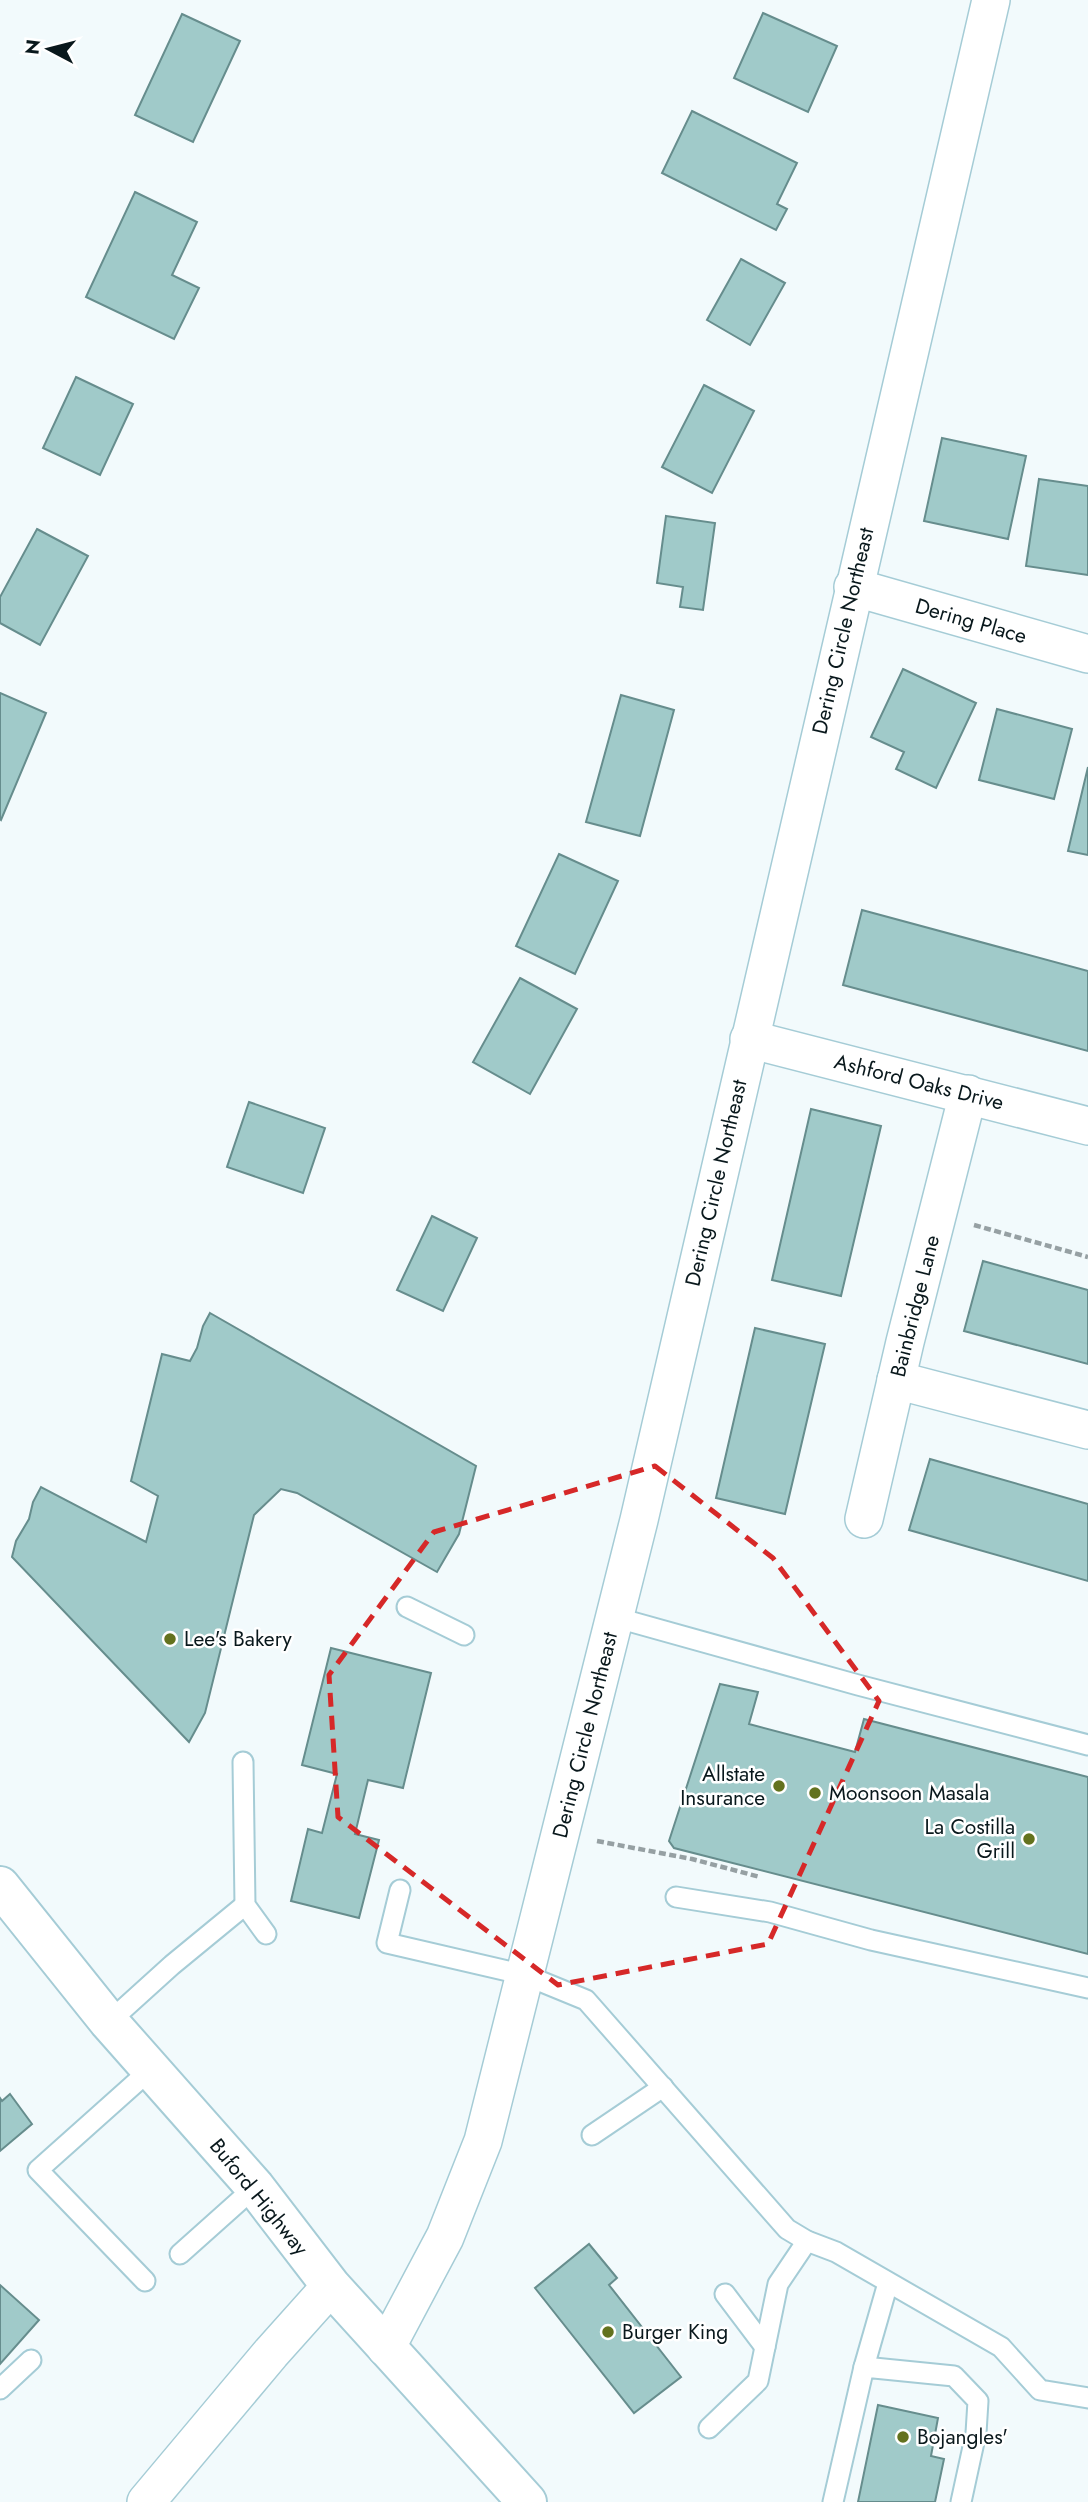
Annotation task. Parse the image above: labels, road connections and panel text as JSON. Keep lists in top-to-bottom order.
{
  "streets": {
    "main road": ["Buford Highway"],
    "street": [
      "Dering Place",
      "Dering Circle Northeast",
      "Ashford Oaks Drive",
      "Bainbridge Lane"
    ]
  },
  "crossings": [
    ["Dering Place", "Dering Circle Northeast"],
    ["Dering Circle Northeast", "Ashford Oaks Drive"],
    ["Dering Circle Northeast", "Buford Highway"],
    ["Ashford Oaks Drive", "Bainbridge Lane"]
  ],
  "places": [
    "Lee's Bakery",
    "Allstate Insurance",
    "Moonsoon Masala",
    "La Costilla Grill",
    "Burger King",
    "Bojangles'"
  ],
  "north": "left"
}
